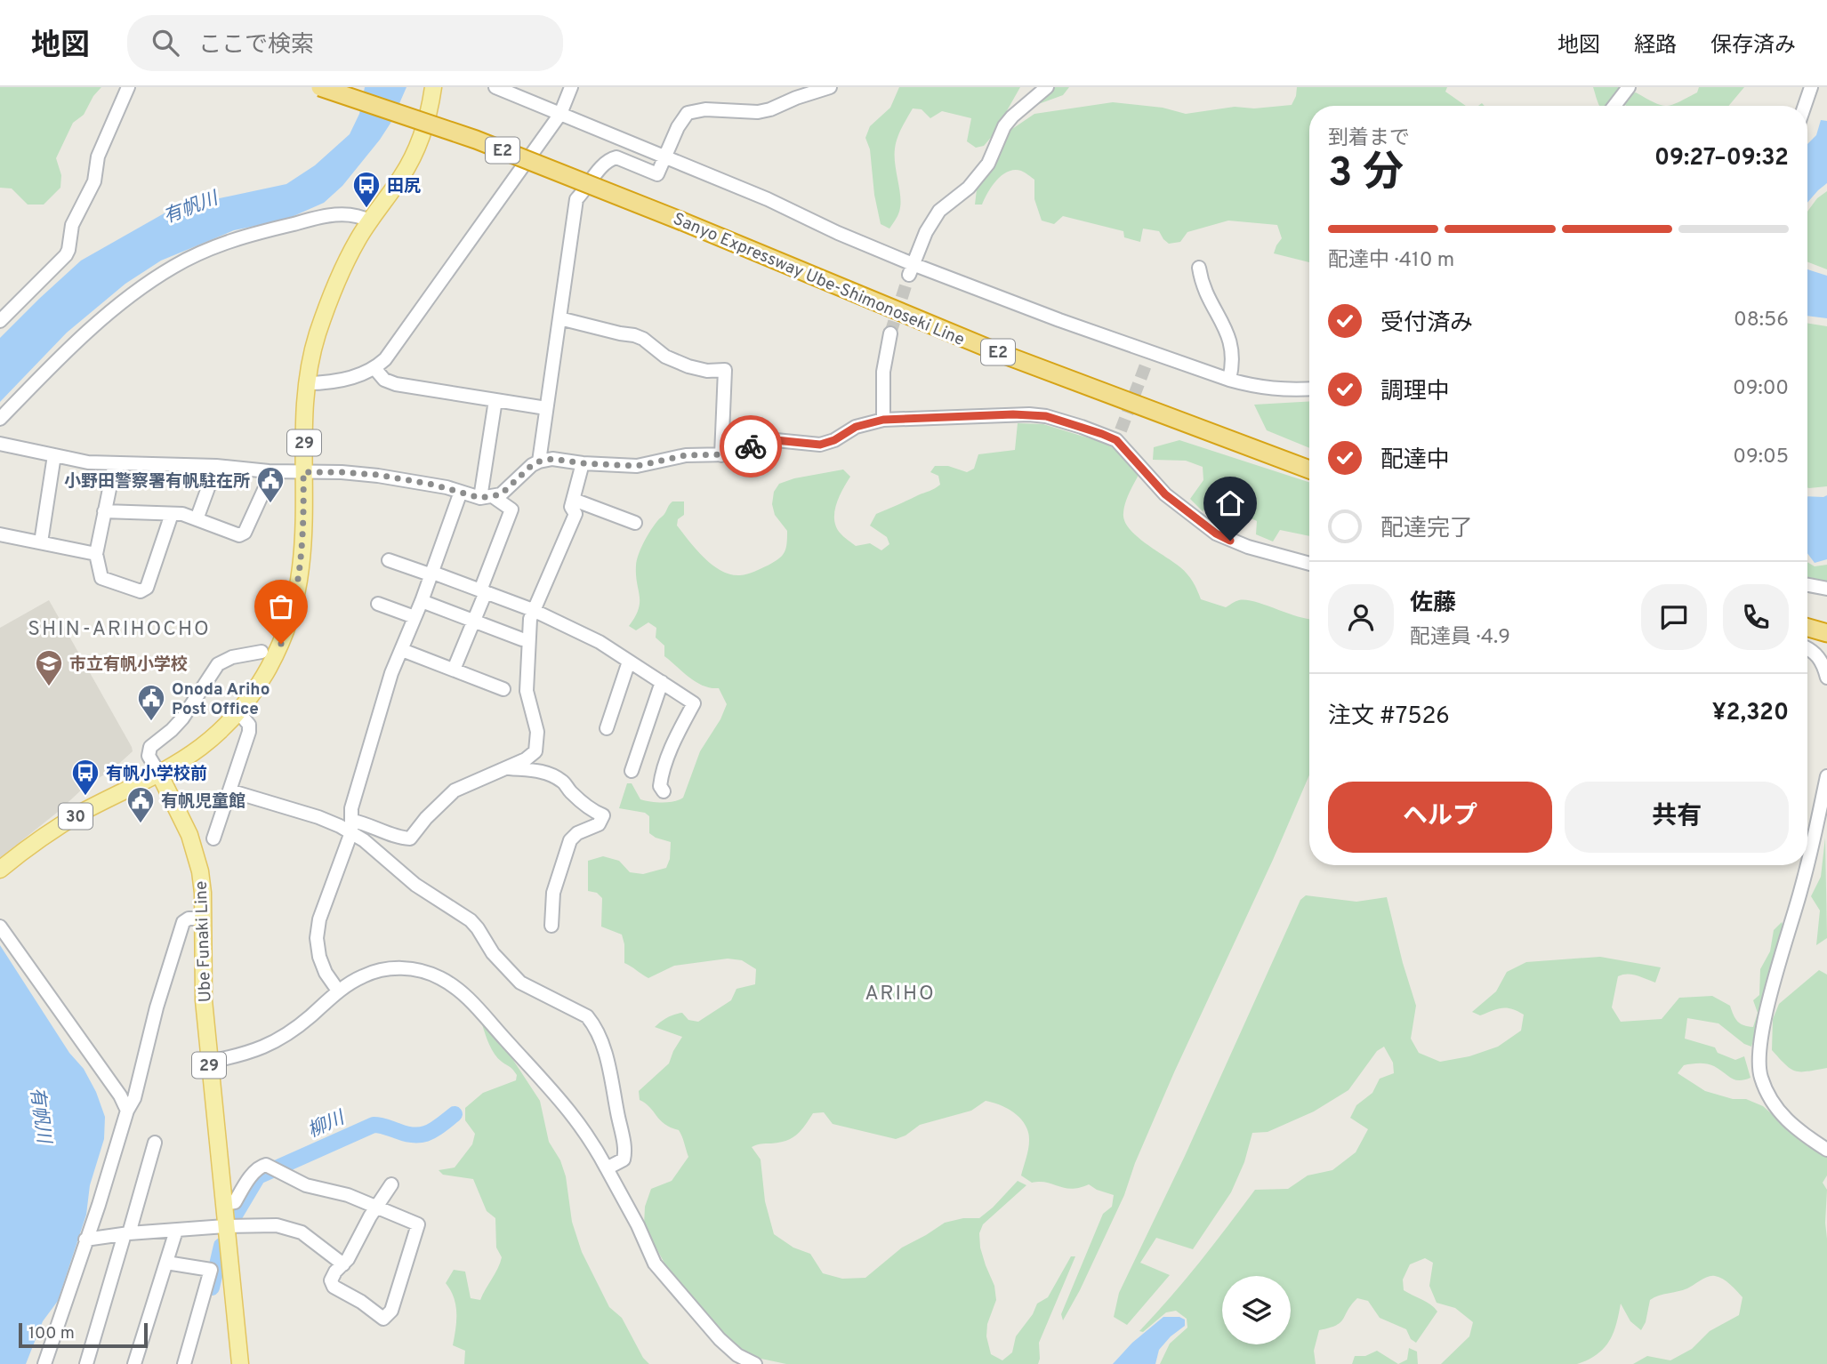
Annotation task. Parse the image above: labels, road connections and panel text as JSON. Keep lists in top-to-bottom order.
{
  "streets": {
    "highway": ["E2", "Sanyo Expressway Ube-Shimonoseki Line"],
    "main road": ["29", "30", "Ube Funaki Line"]
  },
  "crossings": [
    ["29", "30"],
    ["29", "Ube Funaki Line"],
    ["30", "Ube Funaki Line"]
  ],
  "districts": ["SHIN-ARIHOCHO", "ARIHO"],
  "water": ["有帆川", "柳川"],
  "places": {
    "bus stop": ["田尻", "有帆小学校前"],
    "public building": ["小野田警察署有帆駐在所", "Onoda Ariho Post Office", "有帆児童館"],
    "school or university": ["市立有帆小学校"]
  },
  "scale_bar": "100 m",
  "page": {
    "header": "地図",
    "search": "ここで検索",
    "nav": ["地図", "経路", "保存済み"],
    "heading": ["3 分", "到着まで", "09:27–09:32"],
    "panel": [
      "佐藤",
      "配達員 · 4.9",
      "注文 #7526",
      "¥2,320"
    ],
    "bar": "配達中 · 410 m",
    "list": [
      ["受付済み", "08:56"],
      ["調理中", "09:00"],
      ["配達中", "09:05"],
      "配達完了"
    ],
    "buttons": ["ヘルプ", "共有"],
    "scale": "100 m"
  }
}
